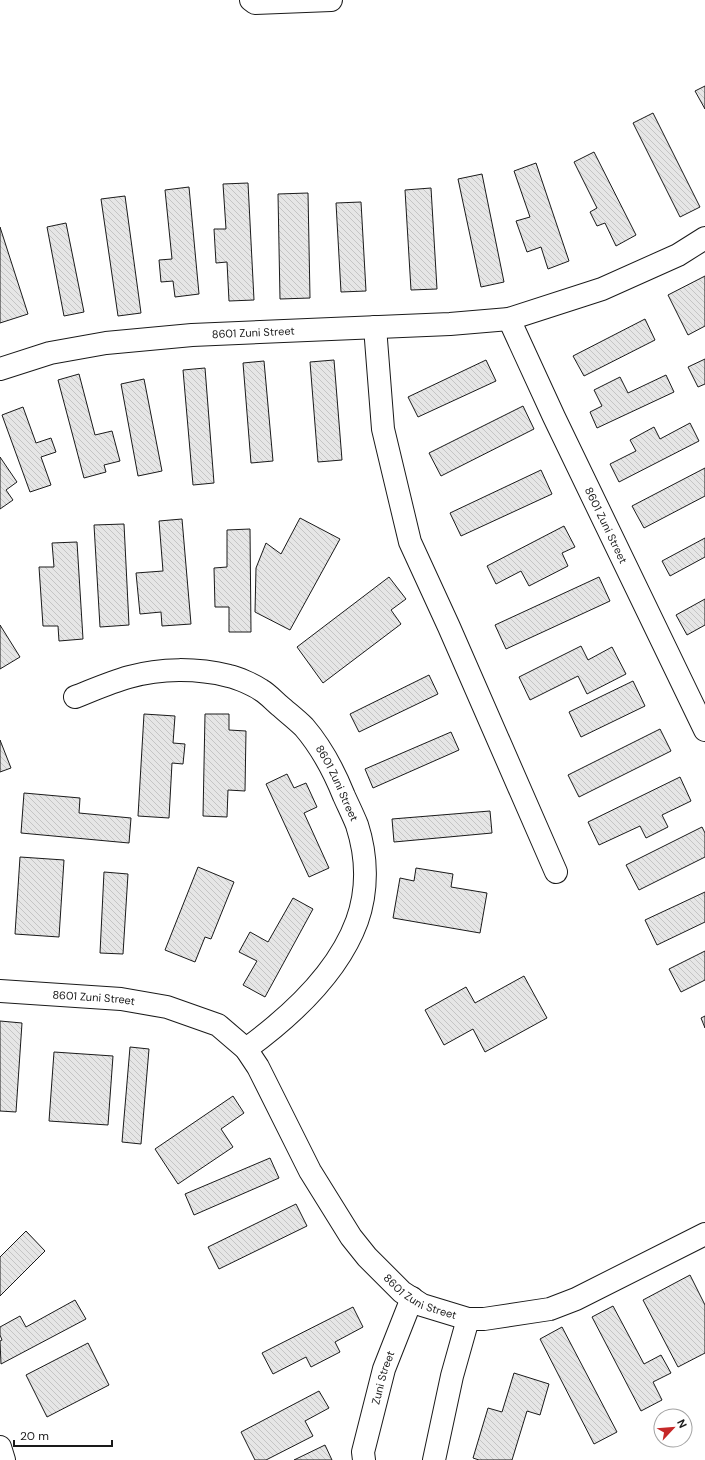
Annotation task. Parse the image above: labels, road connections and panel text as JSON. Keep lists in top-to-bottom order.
{
  "streets": {
    "street": ["8601 Zuni Street", "Zuni Street"]
  },
  "crossings": [
    ["8601 Zuni Street", "Zuni Street"]
  ],
  "scale_bar": "20 m",
  "north": "top right"
}
